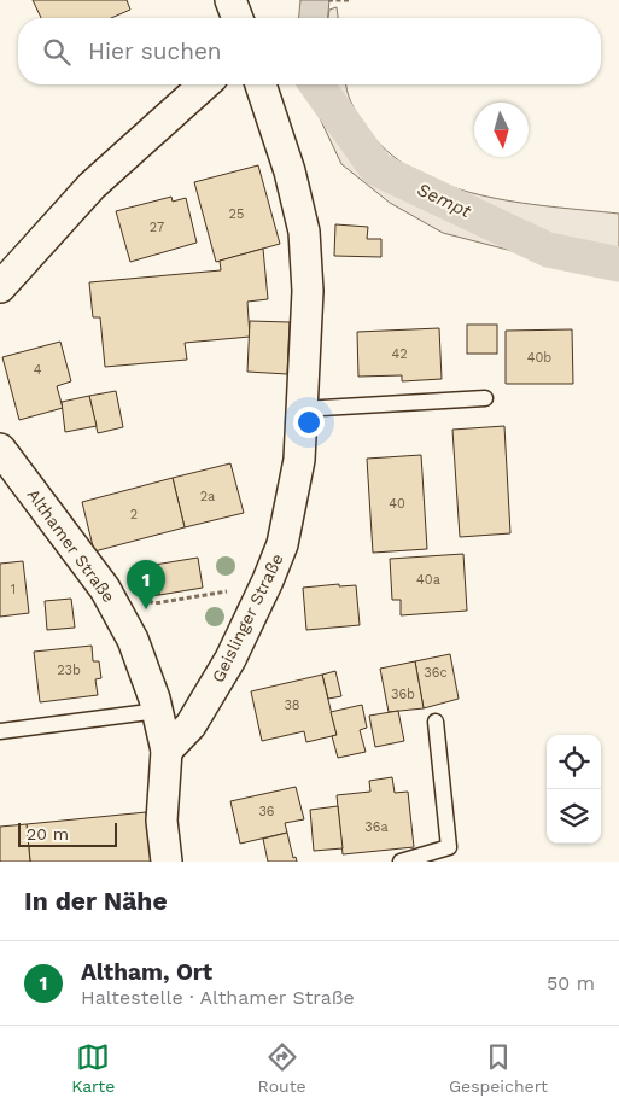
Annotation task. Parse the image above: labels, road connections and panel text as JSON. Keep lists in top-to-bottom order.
{
  "streets": {
    "street": ["Althamer Straße", "Geislinger Straße"]
  },
  "crossings": [
    ["Althamer Straße", "Geislinger Straße"]
  ],
  "water": ["Sempt"],
  "house_numbers": [
    "25",
    "27",
    "42",
    "40b",
    "4",
    "2a",
    "40",
    "2",
    "40a",
    "1",
    "23b",
    "36c",
    "36b",
    "38",
    "36",
    "36a"
  ],
  "scale_bar": "20 m",
  "north": "bottom",
  "page": {
    "search": "Hier suchen",
    "pins": "1",
    "scale": "20 m",
    "heading": "In der Nähe",
    "list": [
      {
        "mark": "1",
        "name": "Altham, Ort",
        "note": "Haltestelle · Althamer Straße",
        "value": "50 m"
      }
    ],
    "nav": ["Karte", "Route", "Gespeichert"]
  }
}
